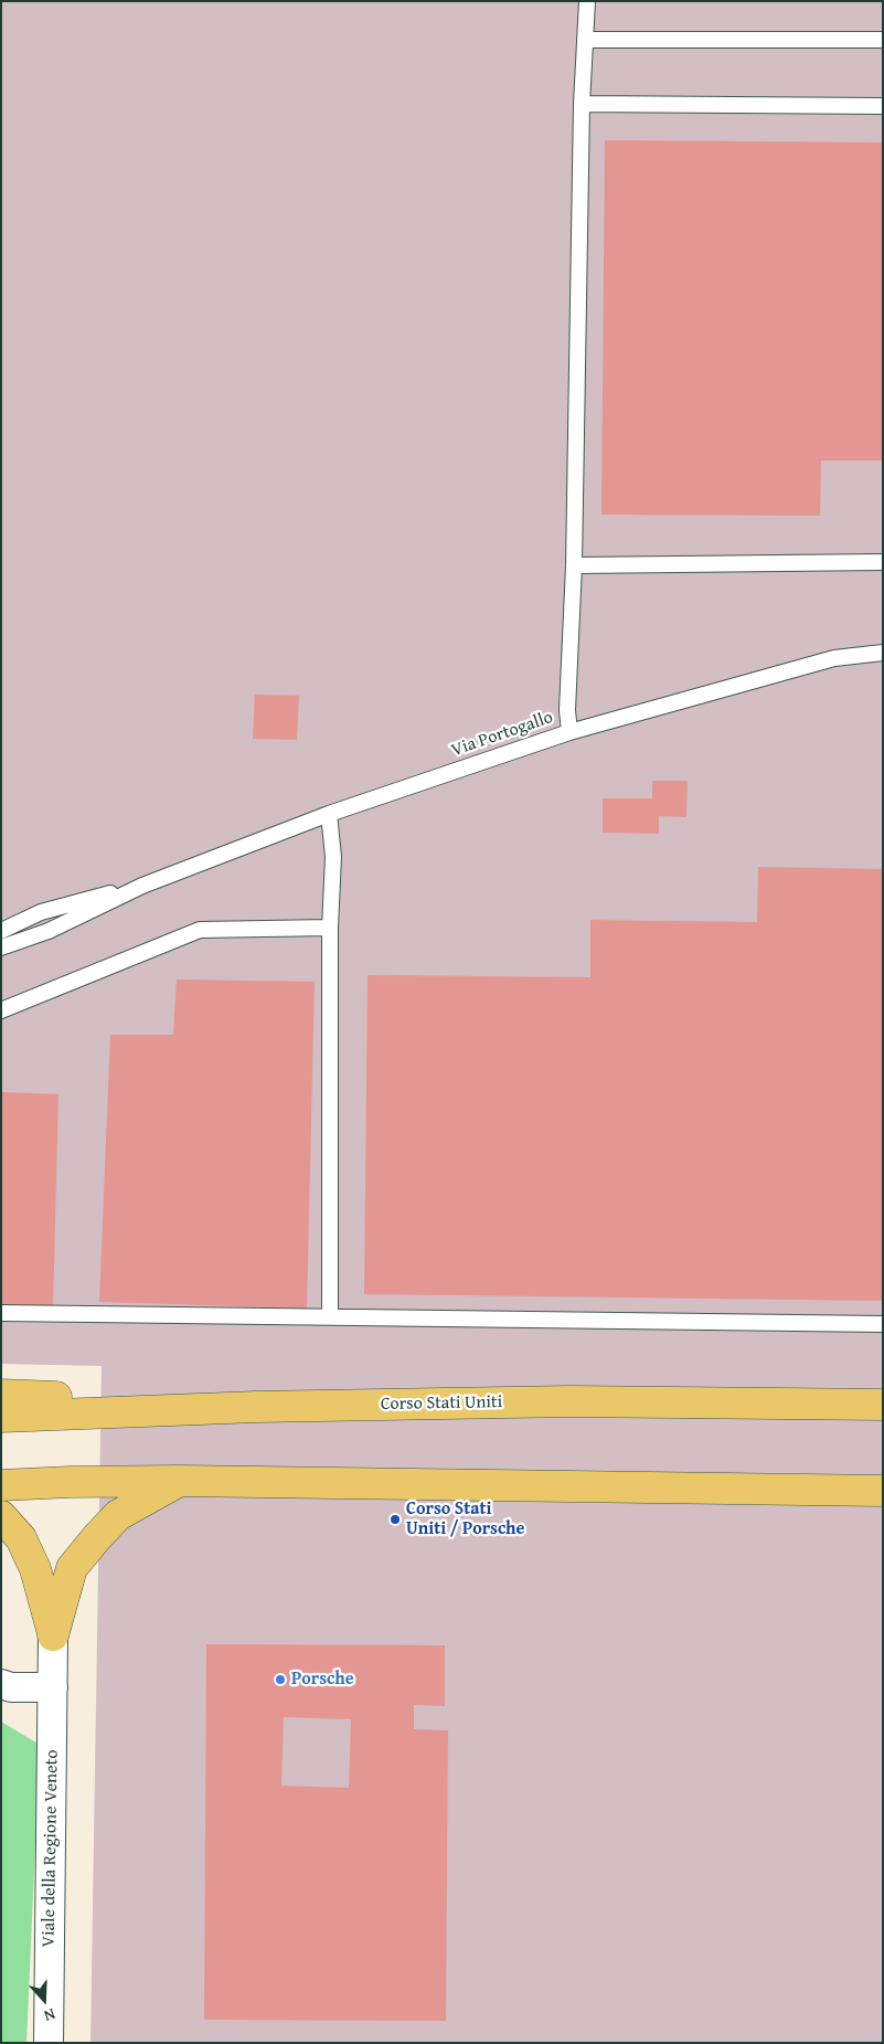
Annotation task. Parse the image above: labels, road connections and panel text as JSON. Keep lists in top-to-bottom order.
{
  "streets": {
    "main road": ["Corso Stati Uniti"],
    "street": ["Viale della Regione Veneto"],
    "lane": ["Via Portogallo"]
  },
  "places": ["Corso Stati Uniti / Porsche", "Porsche"],
  "north": "bottom"
}
